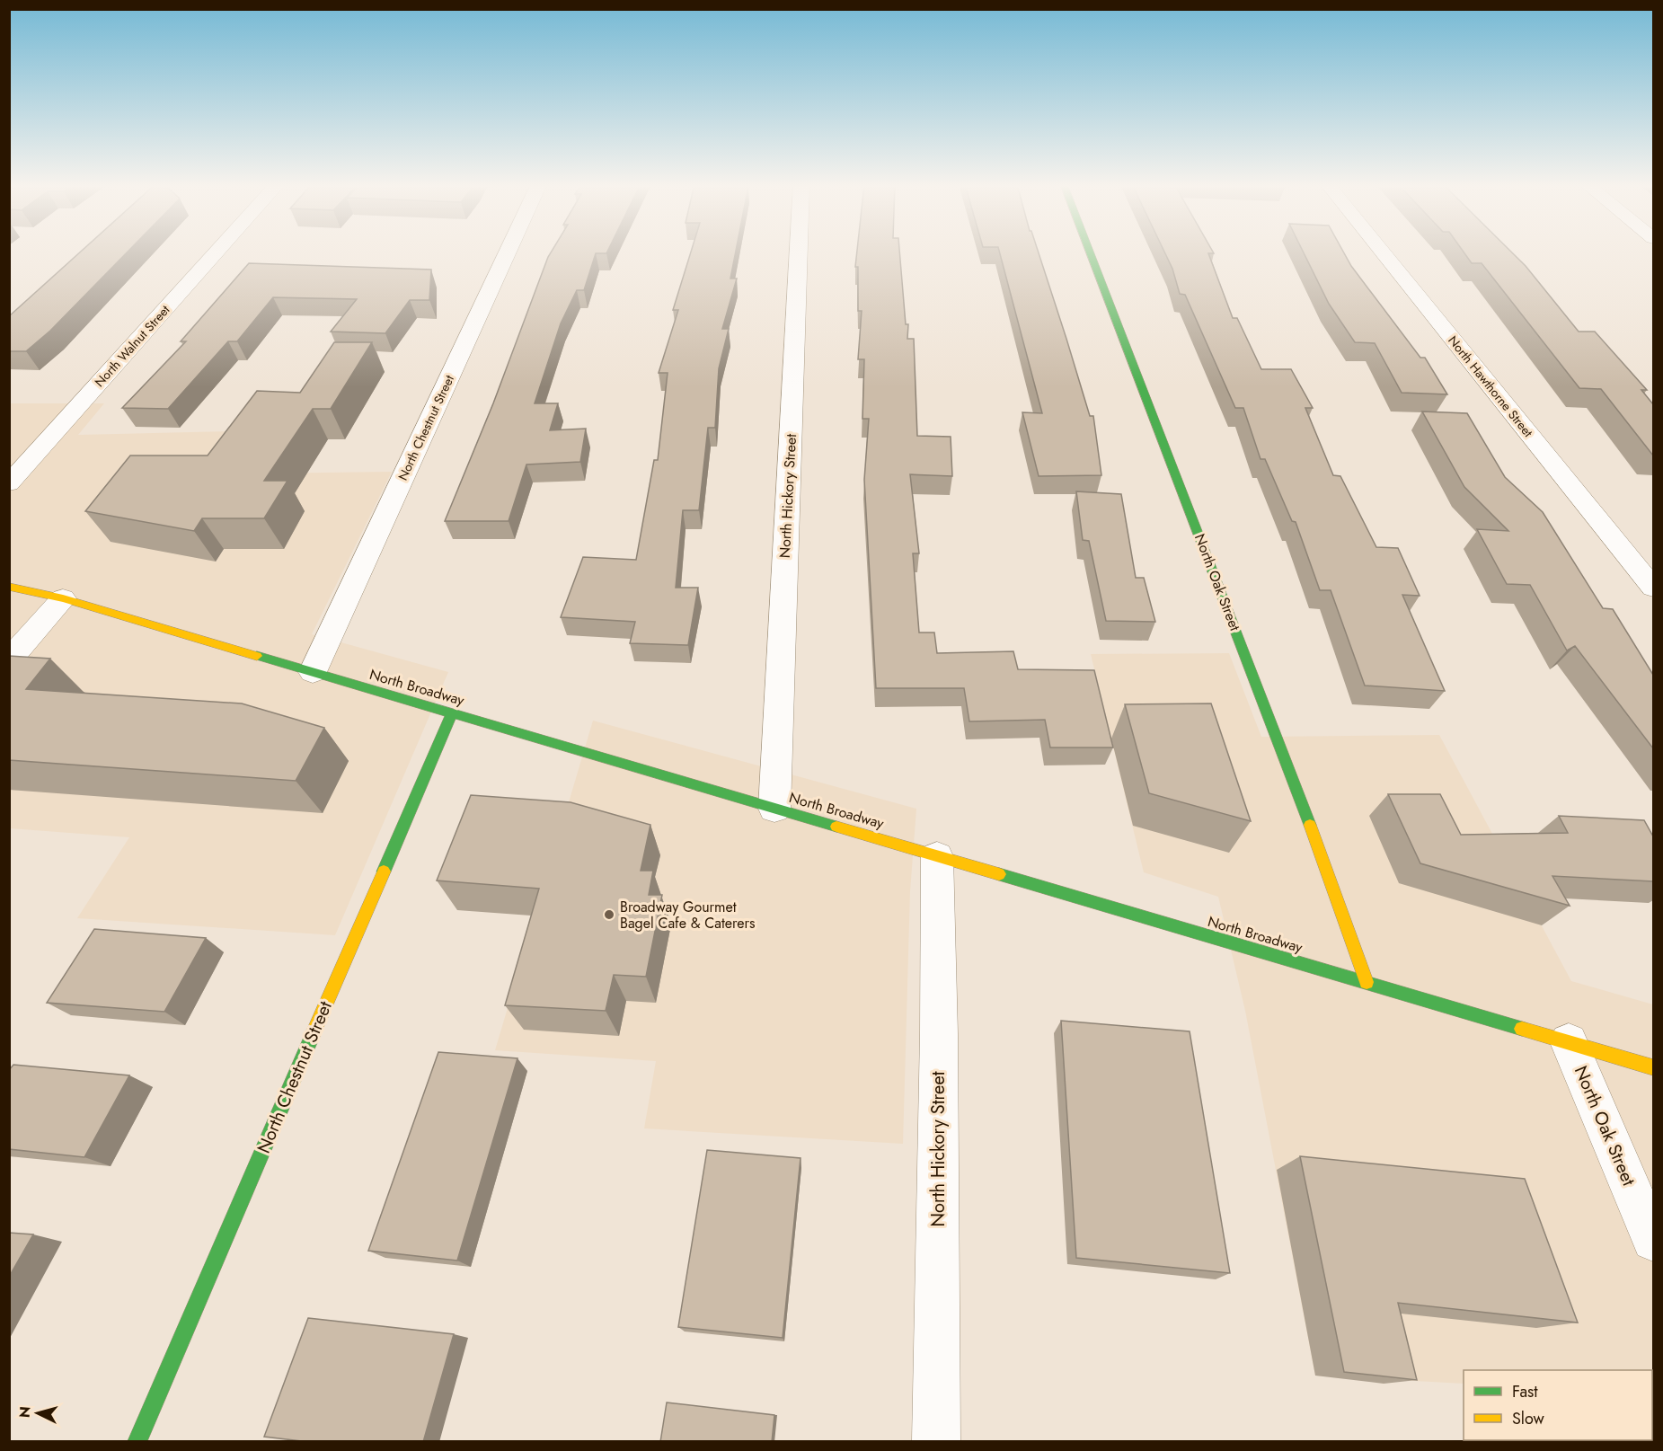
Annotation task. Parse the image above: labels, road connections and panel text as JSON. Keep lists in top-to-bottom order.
{
  "streets": {
    "street": [
      "North Walnut Street",
      "North Hawthorne Street",
      "North Chestnut Street",
      "North Hickory Street",
      "North Oak Street",
      "North Broadway"
    ]
  },
  "crossings": [
    ["North Chestnut Street", "North Broadway"],
    ["North Hickory Street", "North Broadway"],
    ["North Oak Street", "North Broadway"]
  ],
  "places": ["Broadway Gourmet Bagel Cafe & Caterers"],
  "legend": ["Fast", "Slow"],
  "north": "left"
}
